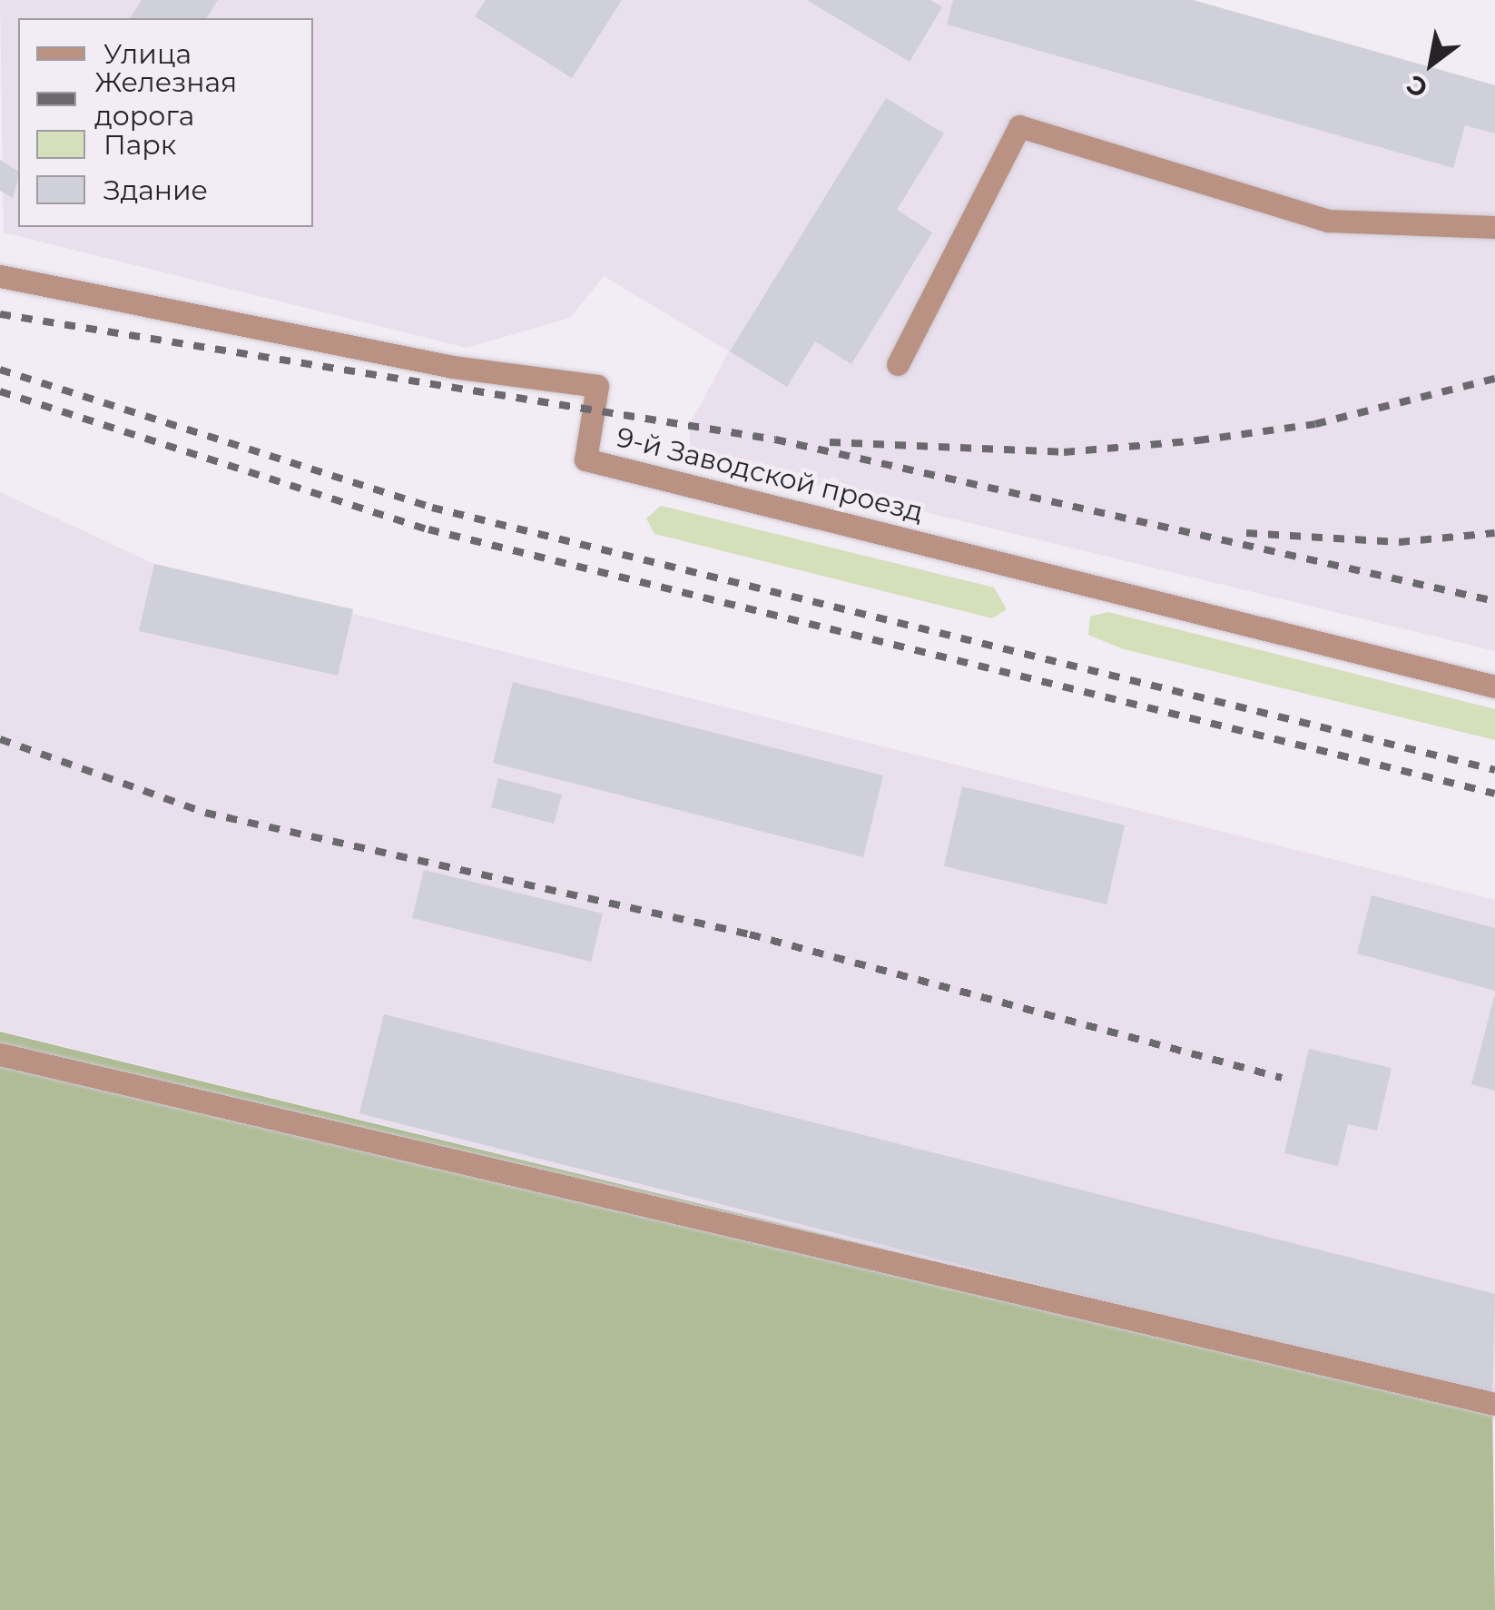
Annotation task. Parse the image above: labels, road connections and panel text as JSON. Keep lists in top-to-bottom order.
{
  "streets": {
    "lane": ["9-й Заводской проезд"]
  },
  "legend": [
    "Улица",
    "Железная дорога",
    "Парк",
    "Здание"
  ],
  "north": "bottom left"
}
